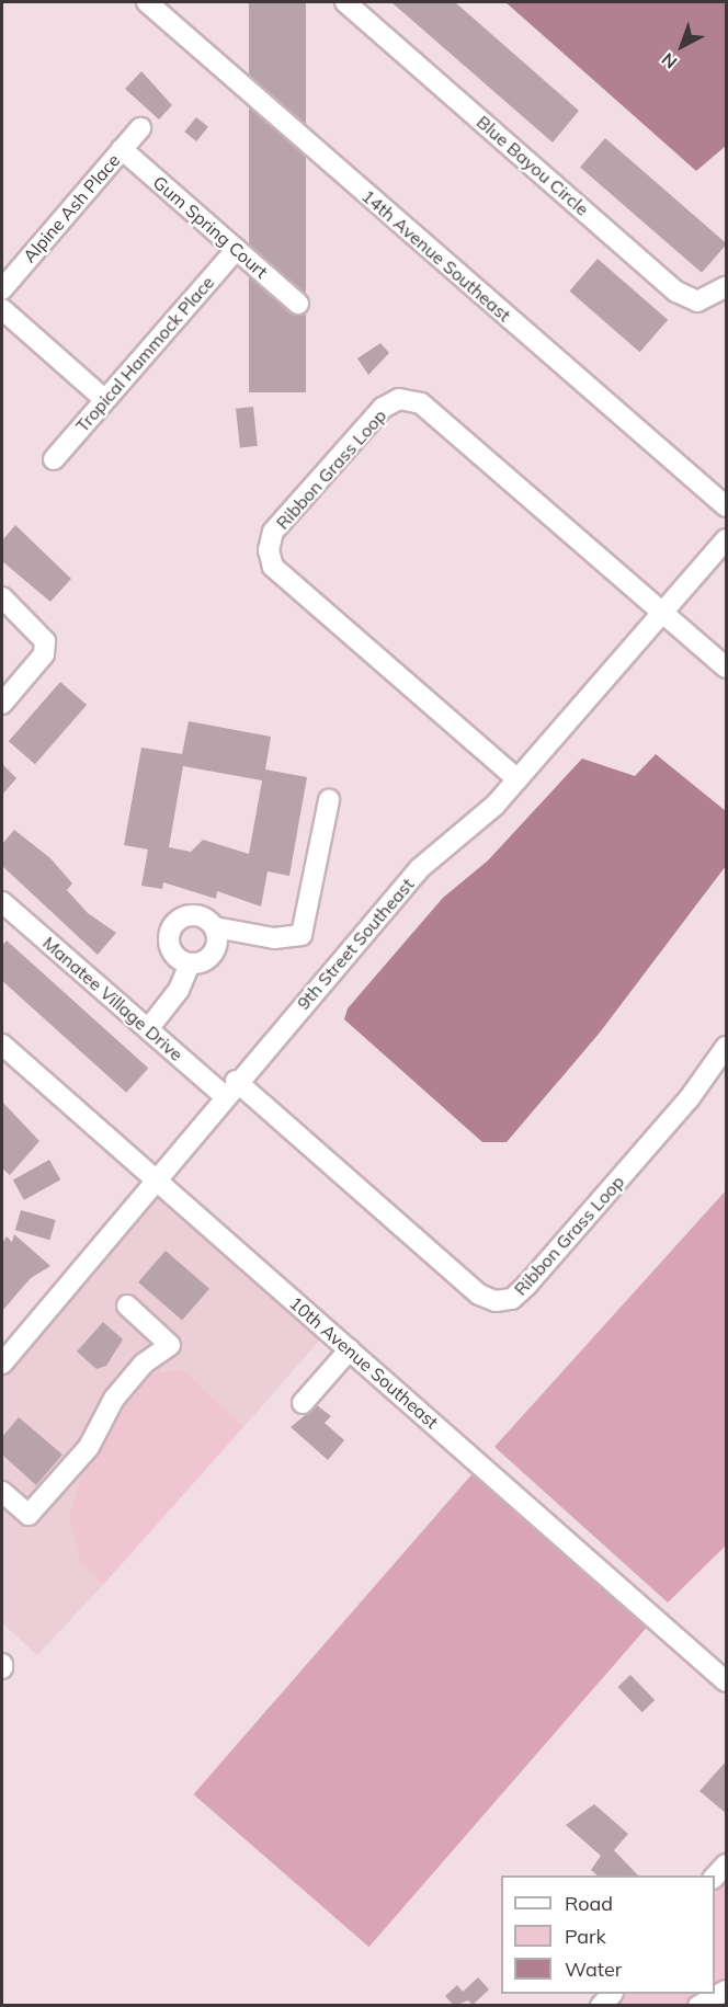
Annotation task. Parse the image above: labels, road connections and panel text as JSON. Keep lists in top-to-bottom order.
{
  "streets": {
    "street": [
      "Blue Bayou Circle",
      "Alpine Ash Place",
      "Gum Spring Court",
      "14th Avenue Southeast",
      "Tropical Hammock Place",
      "Ribbon Grass Loop",
      "9th Street Southeast",
      "Manatee Village Drive",
      "10th Avenue Southeast"
    ]
  },
  "crossings": [
    ["Alpine Ash Place", "Gum Spring Court"],
    ["Gum Spring Court", "Tropical Hammock Place"],
    ["Ribbon Grass Loop", "9th Street Southeast"],
    ["Ribbon Grass Loop", "Manatee Village Drive"],
    ["9th Street Southeast", "Manatee Village Drive"],
    ["9th Street Southeast", "10th Avenue Southeast"]
  ],
  "legend": ["Road", "Park", "Water"],
  "north": "bottom left"
}
